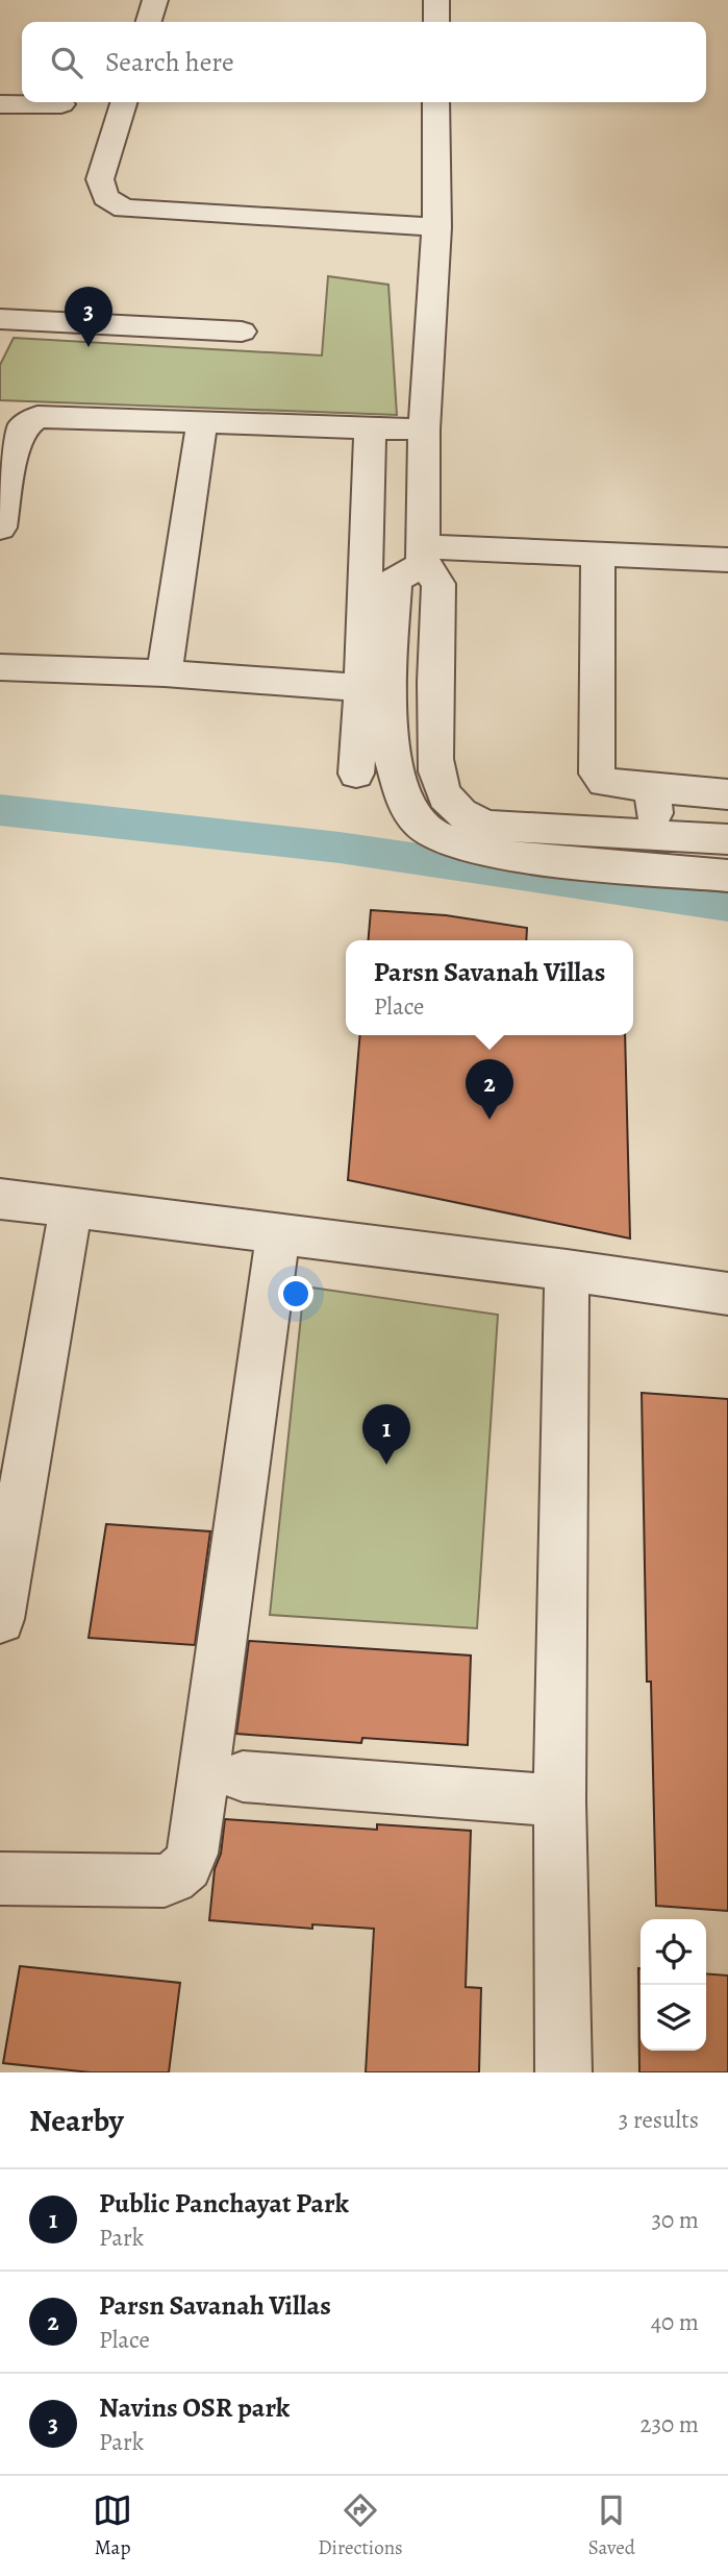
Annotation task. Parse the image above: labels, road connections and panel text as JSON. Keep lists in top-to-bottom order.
{
  "page": {
    "search": "Search here",
    "pins": ["3", "2", "1"],
    "popup": ["Parsn Savanah Villas", "Place"],
    "heading": ["Nearby", "3 results"],
    "list": [
      {
        "mark": "1",
        "name": "Public Panchayat Park",
        "note": "Park",
        "value": "30 m"
      },
      {
        "mark": "2",
        "name": "Parsn Savanah Villas",
        "note": "Place",
        "value": "40 m"
      },
      {
        "mark": "3",
        "name": "Navins OSR park",
        "note": "Park",
        "value": "230 m"
      }
    ],
    "nav": ["Map", "Directions", "Saved"]
  }
}
